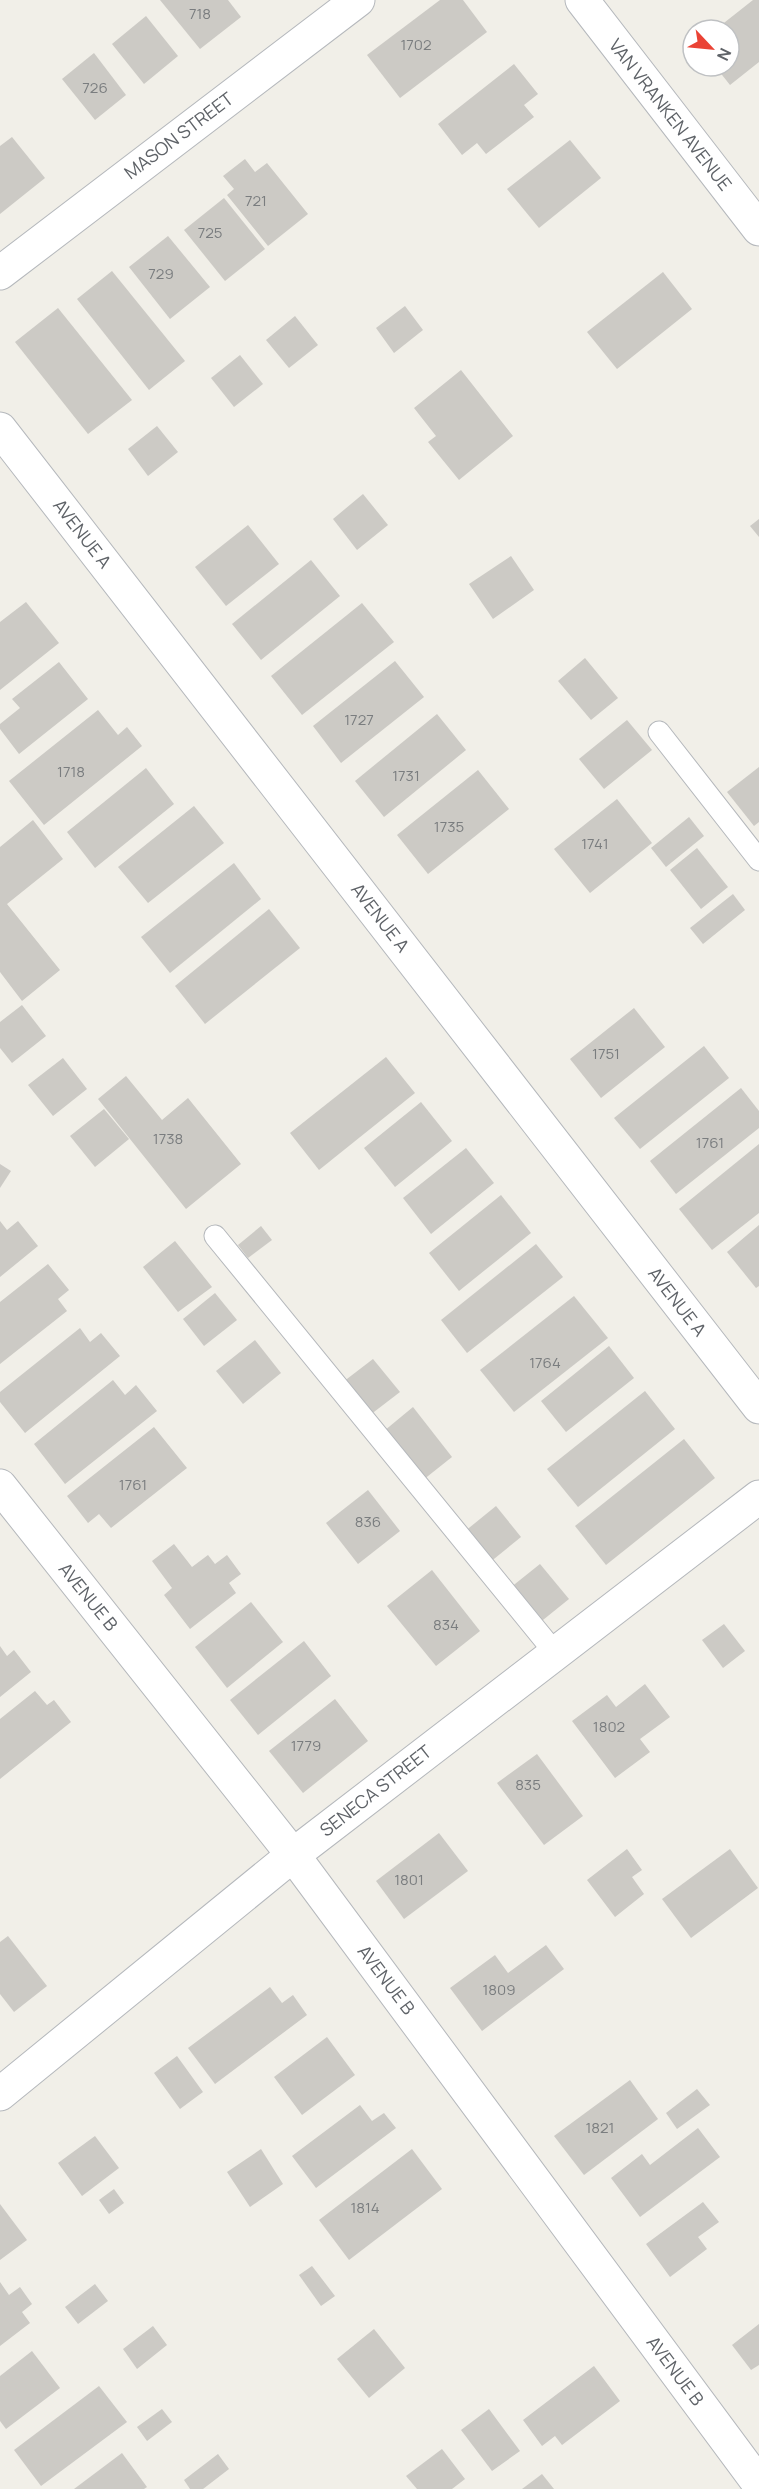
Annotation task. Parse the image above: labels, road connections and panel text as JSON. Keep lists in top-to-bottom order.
{
  "streets": {
    "street": [
      "VAN VRANKEN AVENUE",
      "MASON STREET",
      "AVENUE A",
      "AVENUE B",
      "SENECA STREET"
    ]
  },
  "crossings": [
    ["AVENUE B", "SENECA STREET"]
  ],
  "house_numbers": [
    "718",
    "1702",
    "726",
    "721",
    "725",
    "729",
    "1727",
    "1718",
    "1731",
    "1735",
    "1741",
    "1751",
    "1738",
    "1761",
    "1764",
    "1761",
    "836",
    "834",
    "1802",
    "1779",
    "835",
    "1801",
    "1809",
    "1821",
    "1814"
  ],
  "north": "bottom right"
}
